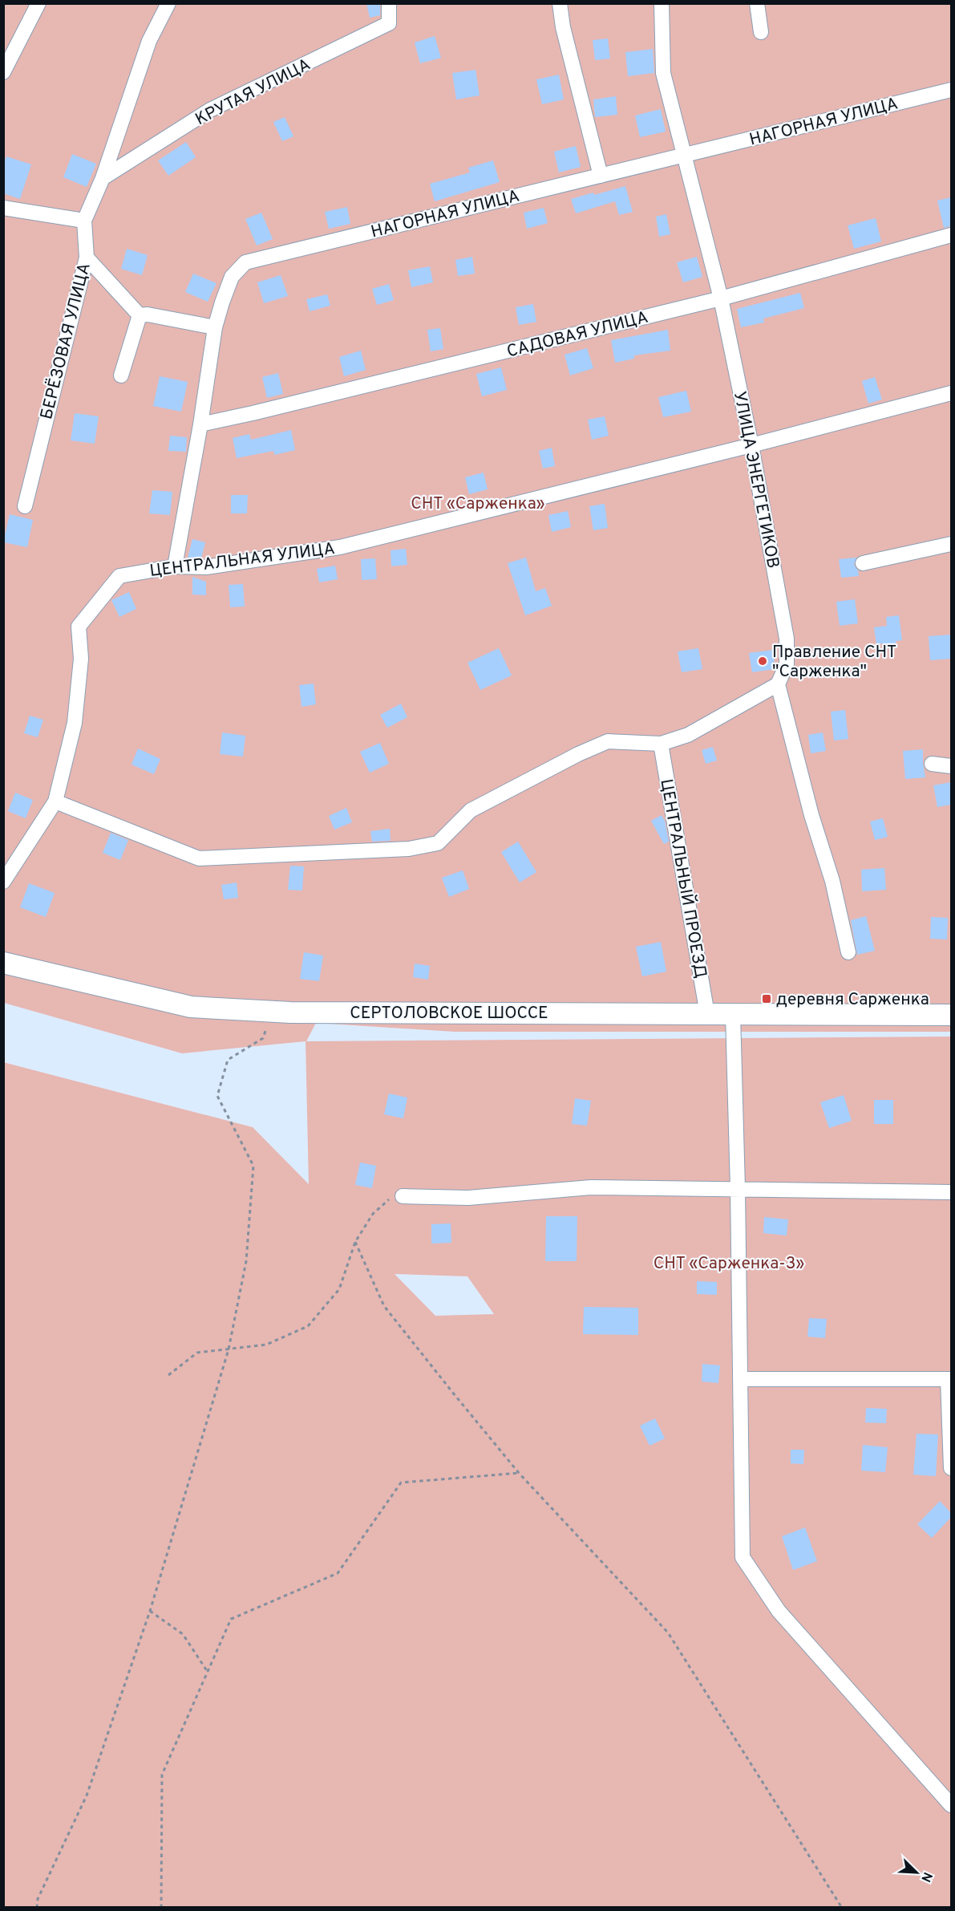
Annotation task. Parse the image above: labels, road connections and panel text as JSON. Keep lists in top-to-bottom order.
{
  "streets": {
    "main road": ["СЕРТОЛОВСКОЕ ШОССЕ"],
    "street": [
      "КРУТАЯ УЛИЦА",
      "НАГОРНАЯ УЛИЦА",
      "САДОВАЯ УЛИЦА",
      "БЕРЁЗОВАЯ УЛИЦА",
      "УЛИЦА ЭНЕРГЕТИКОВ",
      "ЦЕНТРАЛЬНАЯ УЛИЦА",
      "ЦЕНТРАЛЬНЫЙ ПРОЕЗД"
    ]
  },
  "crossings": [
    ["КРУТАЯ УЛИЦА", "БЕРЁЗОВАЯ УЛИЦА"],
    ["НАГОРНАЯ УЛИЦА", "САДОВАЯ УЛИЦА"],
    ["НАГОРНАЯ УЛИЦА", "УЛИЦА ЭНЕРГЕТИКОВ"],
    ["НАГОРНАЯ УЛИЦА", "ЦЕНТРАЛЬНАЯ УЛИЦА"],
    ["САДОВАЯ УЛИЦА", "УЛИЦА ЭНЕРГЕТИКОВ"],
    ["УЛИЦА ЭНЕРГЕТИКОВ", "ЦЕНТРАЛЬНАЯ УЛИЦА"],
    ["ЦЕНТРАЛЬНЫЙ ПРОЕЗД", "СЕРТОЛОВСКОЕ ШОССЕ"]
  ],
  "parks": ["СНТ «Сарженка»", "СНТ «Сарженка-3»"],
  "places": {
    "other": ["Правление СНТ \"Сарженка\""],
    "transit": ["деревня Сарженка"]
  },
  "north": "bottom right"
}
